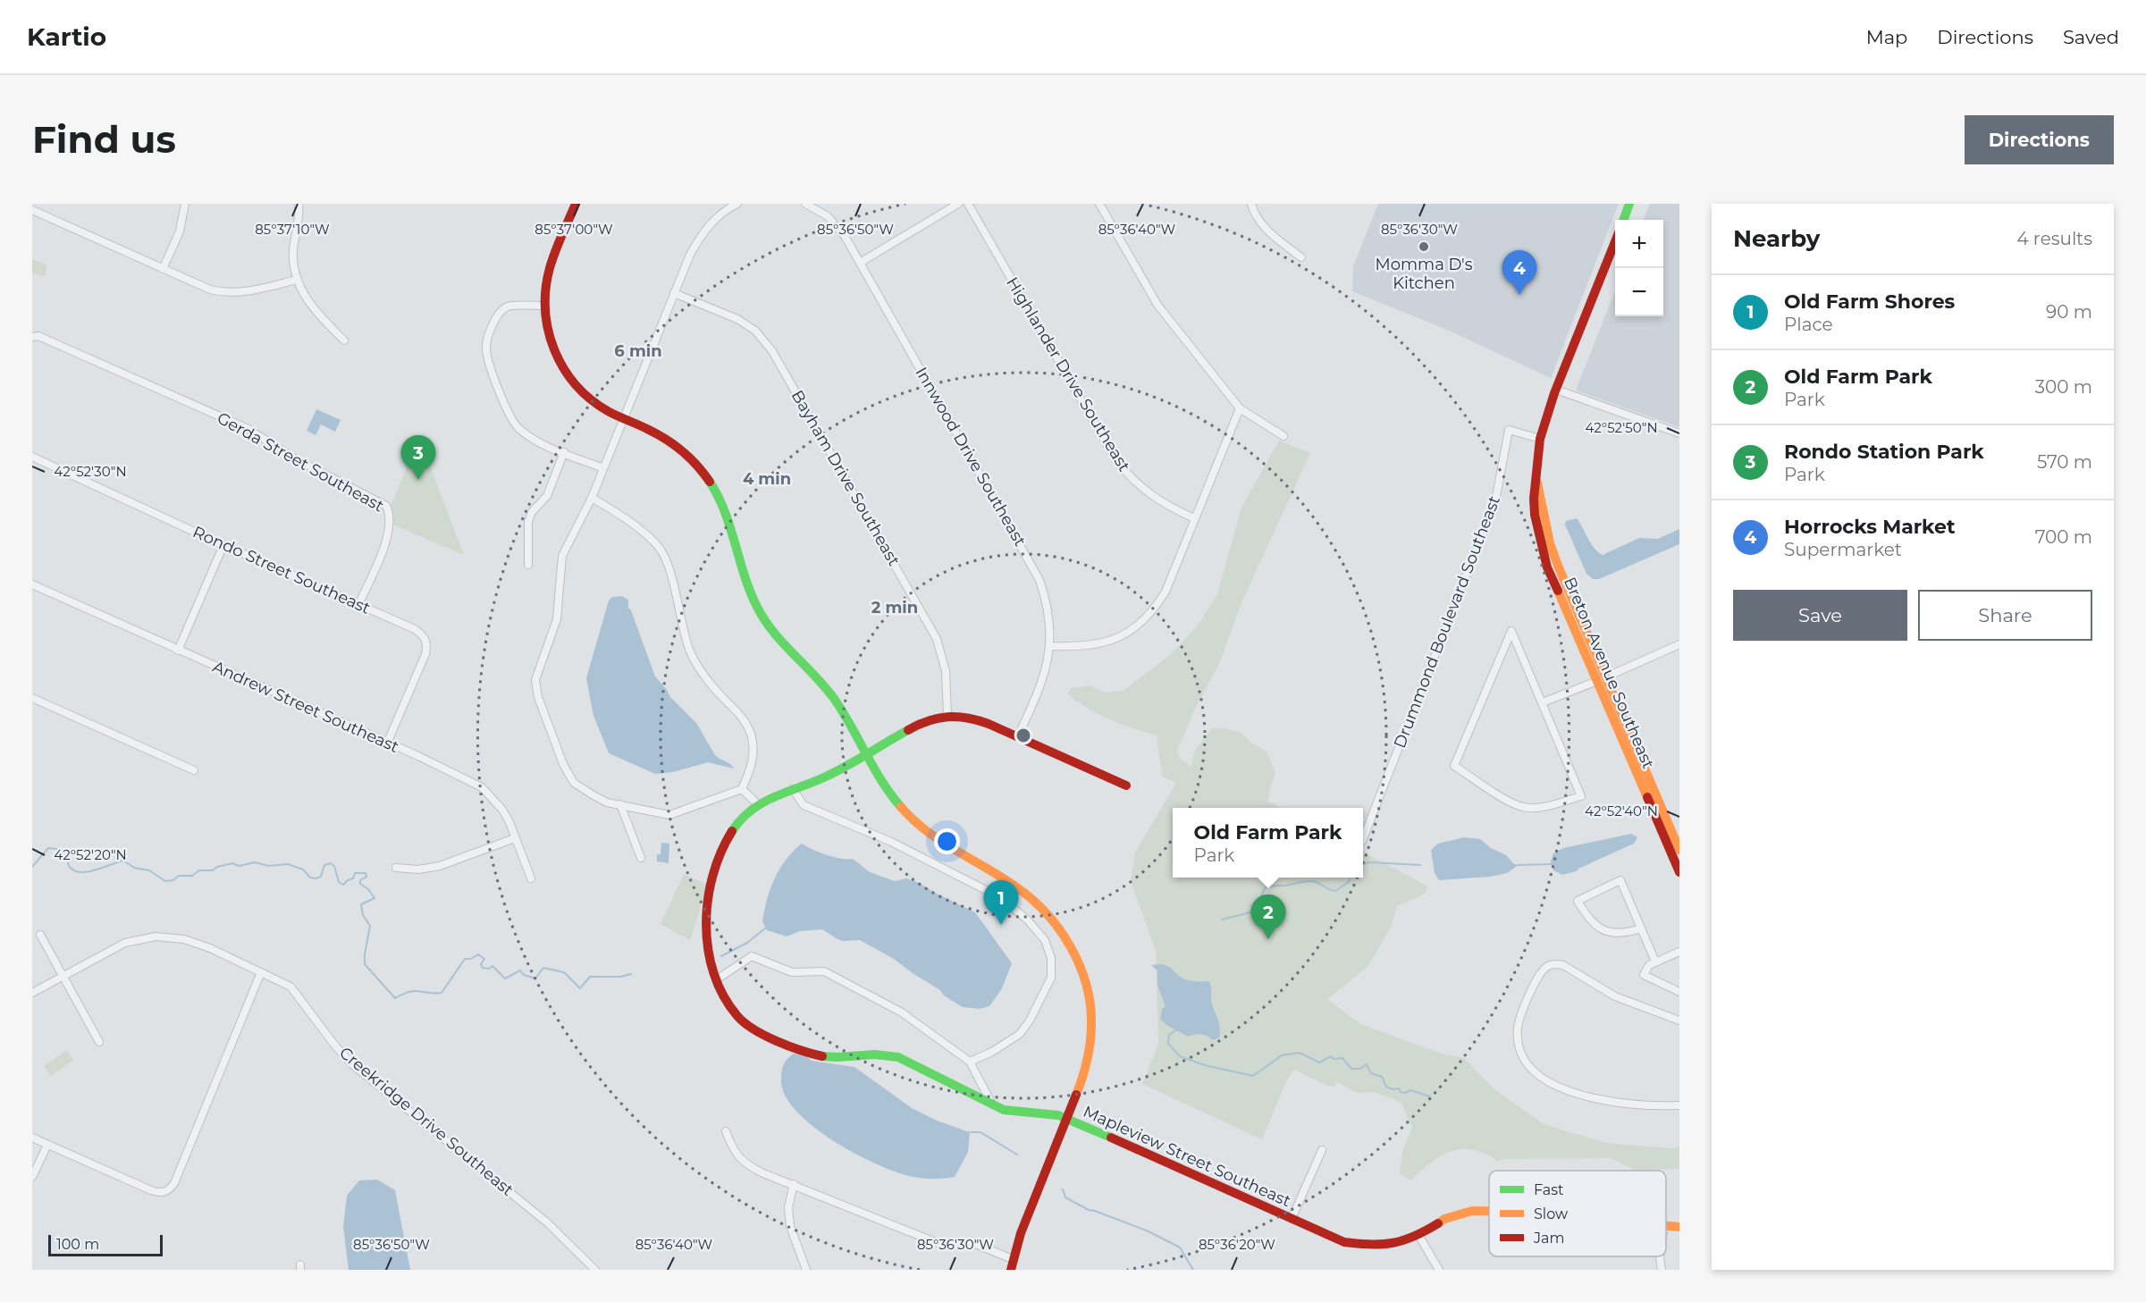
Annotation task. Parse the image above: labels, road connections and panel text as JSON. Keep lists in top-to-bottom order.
{
  "streets": {
    "street": [
      "Highlander Drive Southeast",
      "Innwood Drive Southeast",
      "Gerda Street Southeast",
      "Bayham Drive Southeast",
      "Rondo Street Southeast",
      "Drummond Boulevard Southeast",
      "Breton Avenue Southeast",
      "Andrew Street Southeast",
      "Creekridge Drive Southeast",
      "Mapleview Street Southeast"
    ]
  },
  "crossings": [
    ["Gerda Street Southeast", "Rondo Street Southeast"],
    ["Bayham Drive Southeast", "Mapleview Street Southeast"],
    ["Rondo Street Southeast", "Andrew Street Southeast"],
    ["Drummond Boulevard Southeast", "Breton Avenue Southeast"]
  ],
  "places": ["Momma D's Kitchen"],
  "legend": ["Fast", "Slow", "Jam"],
  "scale_bar": "100 m",
  "page": {
    "header": "Kartio",
    "nav": ["Map", "Directions", "Saved"],
    "buttons": [
      "Directions",
      ["Save", "Share"]
    ],
    "title": "Find us",
    "heading": ["Nearby", "4 results"],
    "map_buttons": ["+", "−"],
    "pins": [
      "4",
      "3",
      "1",
      "2"
    ],
    "list": [
      {
        "mark": "1",
        "name": "Old Farm Shores",
        "note": "Place",
        "value": "90 m"
      },
      {
        "mark": "2",
        "name": "Old Farm Park",
        "note": "Park",
        "value": "300 m"
      },
      {
        "mark": "3",
        "name": "Rondo Station Park",
        "note": "Park",
        "value": "570 m"
      },
      {
        "mark": "4",
        "name": "Horrocks Market",
        "note": "Supermarket",
        "value": "700 m"
      }
    ],
    "popup": ["Old Farm Park", "Park"],
    "scale": "100 m"
  },
  "coordinates": [
    "85°37'10\"W",
    "85°36'40\"W",
    "85°36'30\"W",
    "85°37'00\"W",
    "85°36'50\"W",
    "42°52'50\"N",
    "42°52'30\"N",
    "42°52'40\"N",
    "42°52'20\"N",
    "85°36'20\"W"
  ],
  "rings": ["6 min", "4 min", "2 min"]
}
